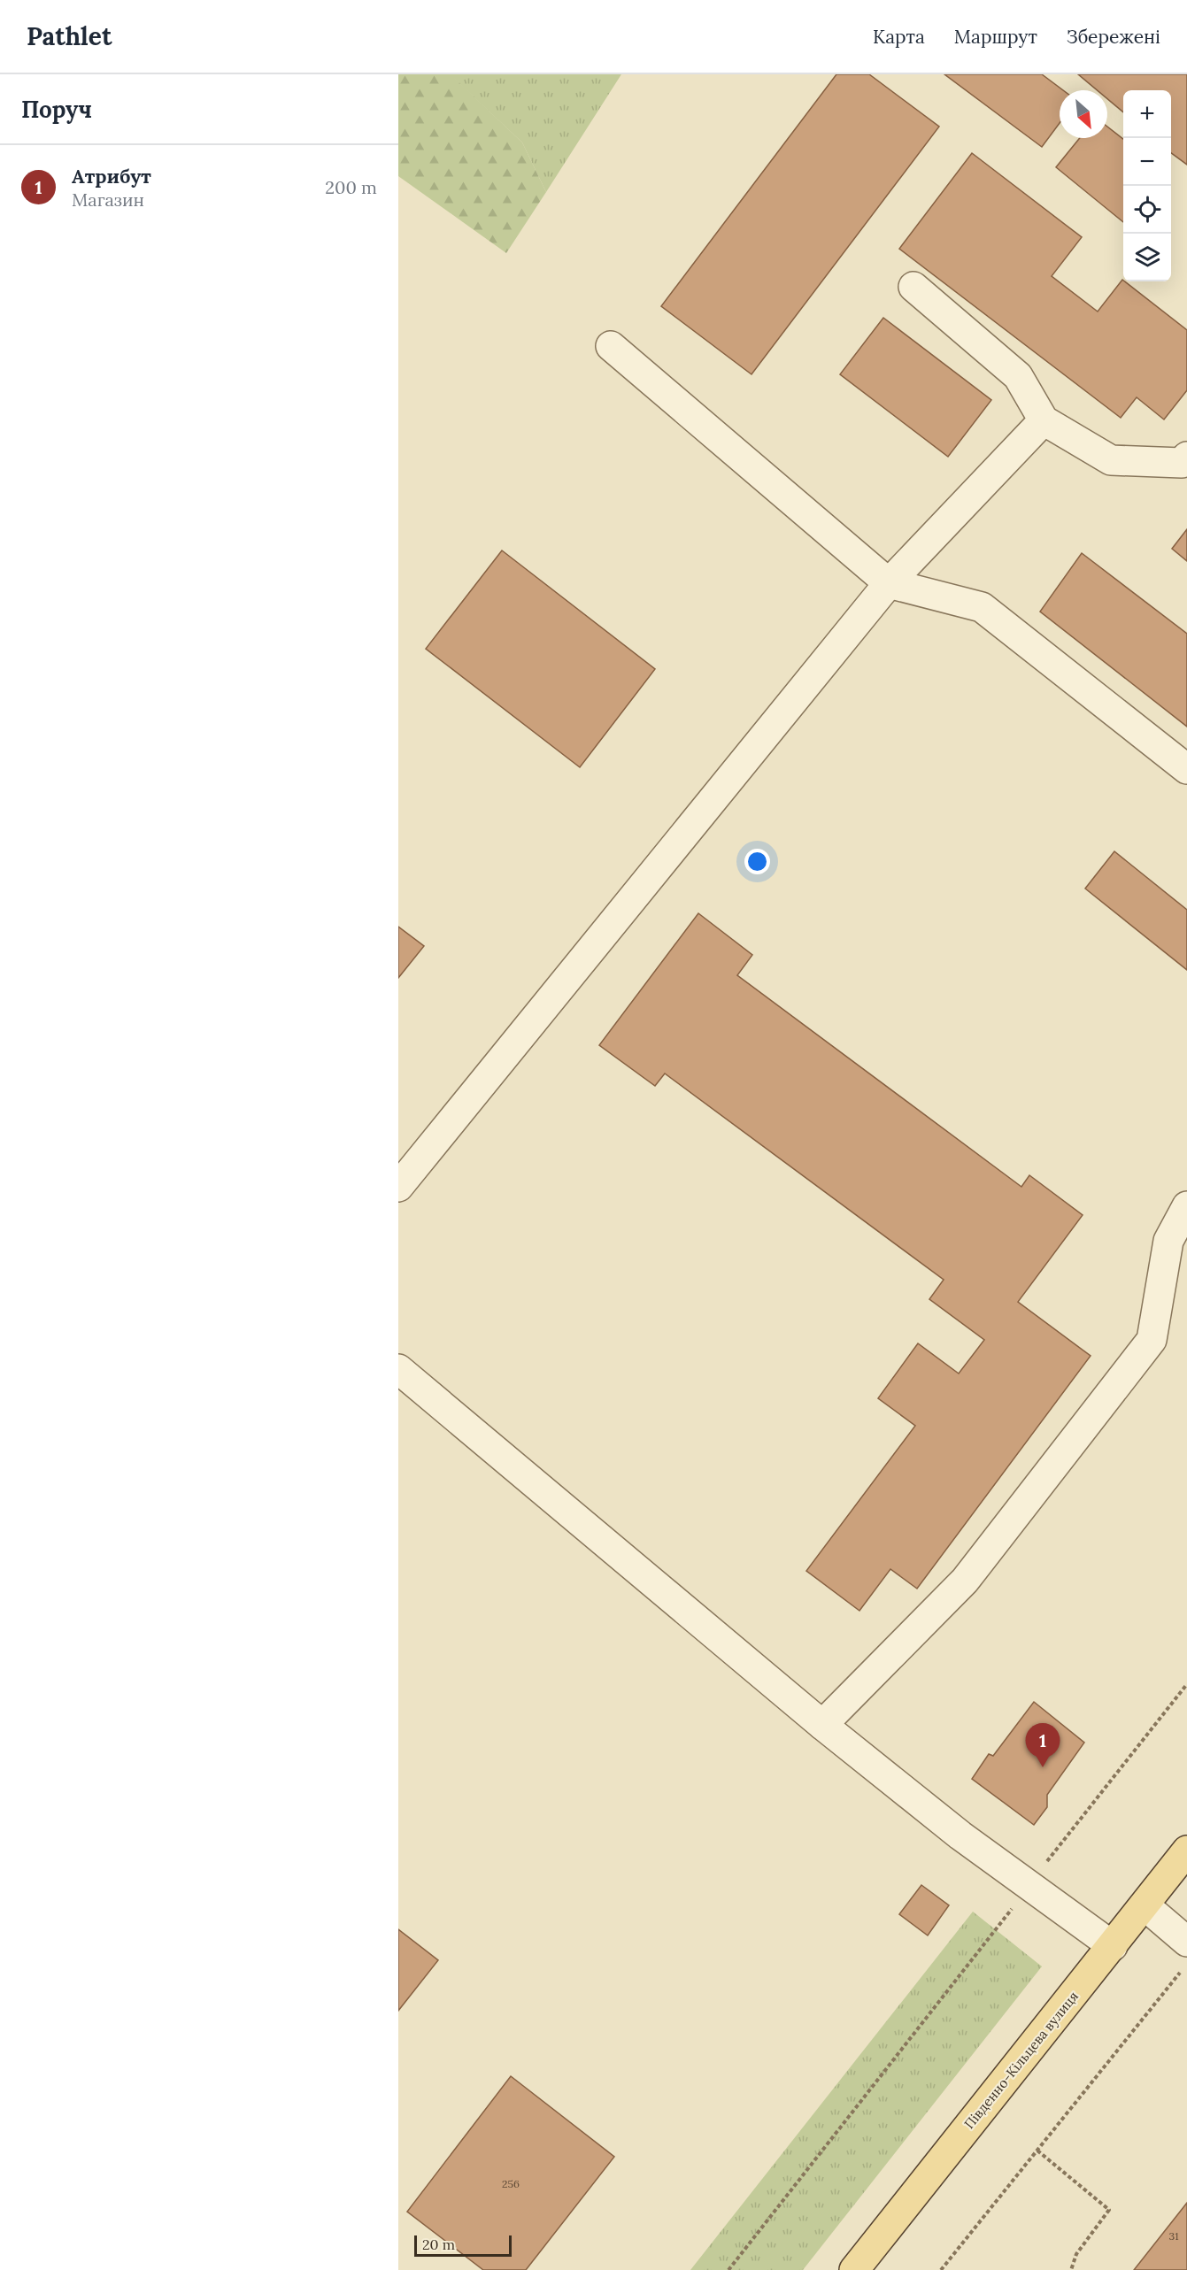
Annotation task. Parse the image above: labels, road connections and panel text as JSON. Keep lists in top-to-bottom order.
{
  "streets": {
    "main road": ["Південно-Кільцева вулиця"]
  },
  "house_numbers": ["256", "31"],
  "scale_bar": "20 m",
  "north": "bottom right",
  "page": {
    "header": "Pathlet",
    "nav": ["Карта", "Маршрут", "Збережені"],
    "heading": "Поруч",
    "map_buttons": ["+", "−"],
    "list": [
      {
        "mark": "1",
        "name": "Атрибут",
        "note": "Магазин",
        "value": "200 m"
      }
    ],
    "pins": "1",
    "scale": "20 m"
  }
}
